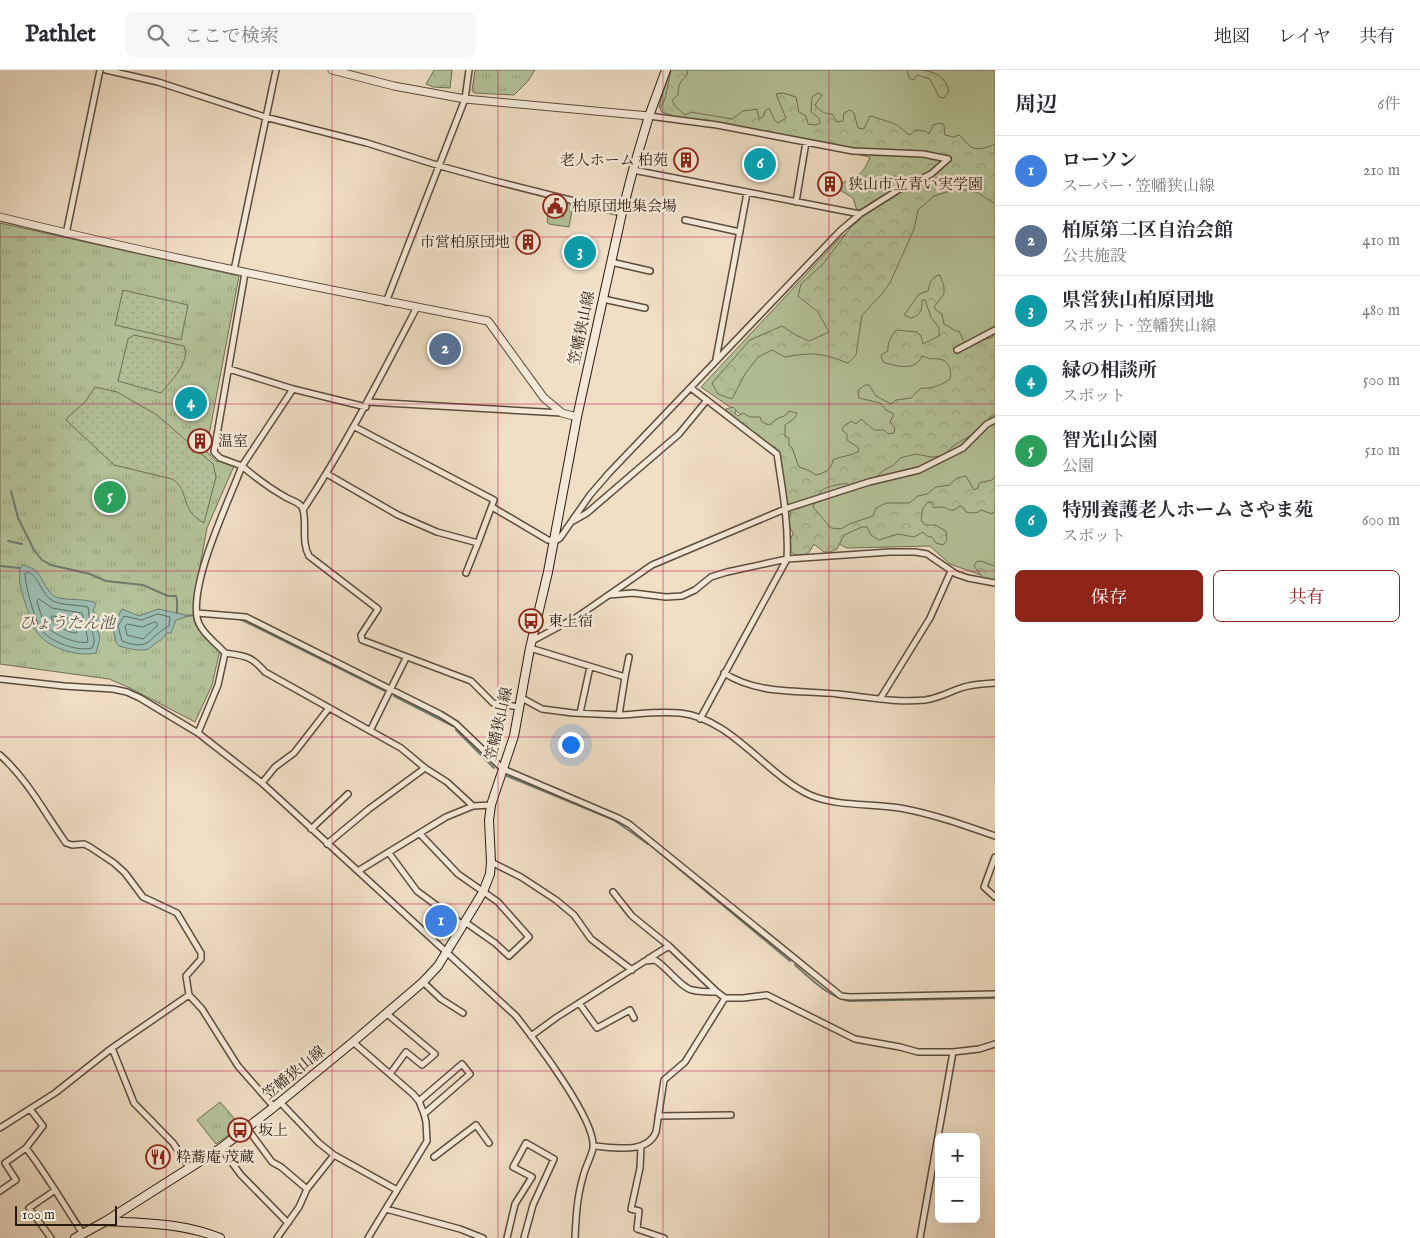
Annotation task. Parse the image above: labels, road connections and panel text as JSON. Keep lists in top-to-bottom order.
{
  "streets": {
    "main road": ["笠幡狭山線"]
  },
  "water": ["ひょうたん池"],
  "places": {
    "building": [
      "老人ホーム 柏苑",
      "狭山市立青い実学園",
      "市営柏原団地",
      "温室"
    ],
    "public building": ["柏原団地集会場"],
    "bus stop": ["東上宿", "坂上"],
    "restaurant": ["粋蕎庵 茂蔵"]
  },
  "scale_bar": "100 m",
  "page": {
    "header": "Pathlet",
    "search": "ここで検索",
    "nav": ["地図", "レイヤ", "共有"],
    "heading": ["周辺", "6件"],
    "list": [
      {
        "mark": "1",
        "name": "ローソン",
        "note": "スーパー · 笠幡狭山線",
        "value": "210 m"
      },
      {
        "mark": "2",
        "name": "柏原第二区自治会館",
        "note": "公共施設",
        "value": "410 m"
      },
      {
        "mark": "3",
        "name": "県営狭山柏原団地",
        "note": "スポット · 笠幡狭山線",
        "value": "480 m"
      },
      {
        "mark": "4",
        "name": "緑の相談所",
        "note": "スポット",
        "value": "500 m"
      },
      {
        "mark": "5",
        "name": "智光山公園",
        "note": "公園",
        "value": "510 m"
      },
      {
        "mark": "6",
        "name": "特別養護老人ホーム さやま苑",
        "note": "スポット",
        "value": "600 m"
      }
    ],
    "pins": [
      "6",
      "3",
      "2",
      "4",
      "5",
      "1"
    ],
    "buttons": ["保存", "共有"],
    "map_buttons": ["+", "−"],
    "scale": "100 m"
  }
}
